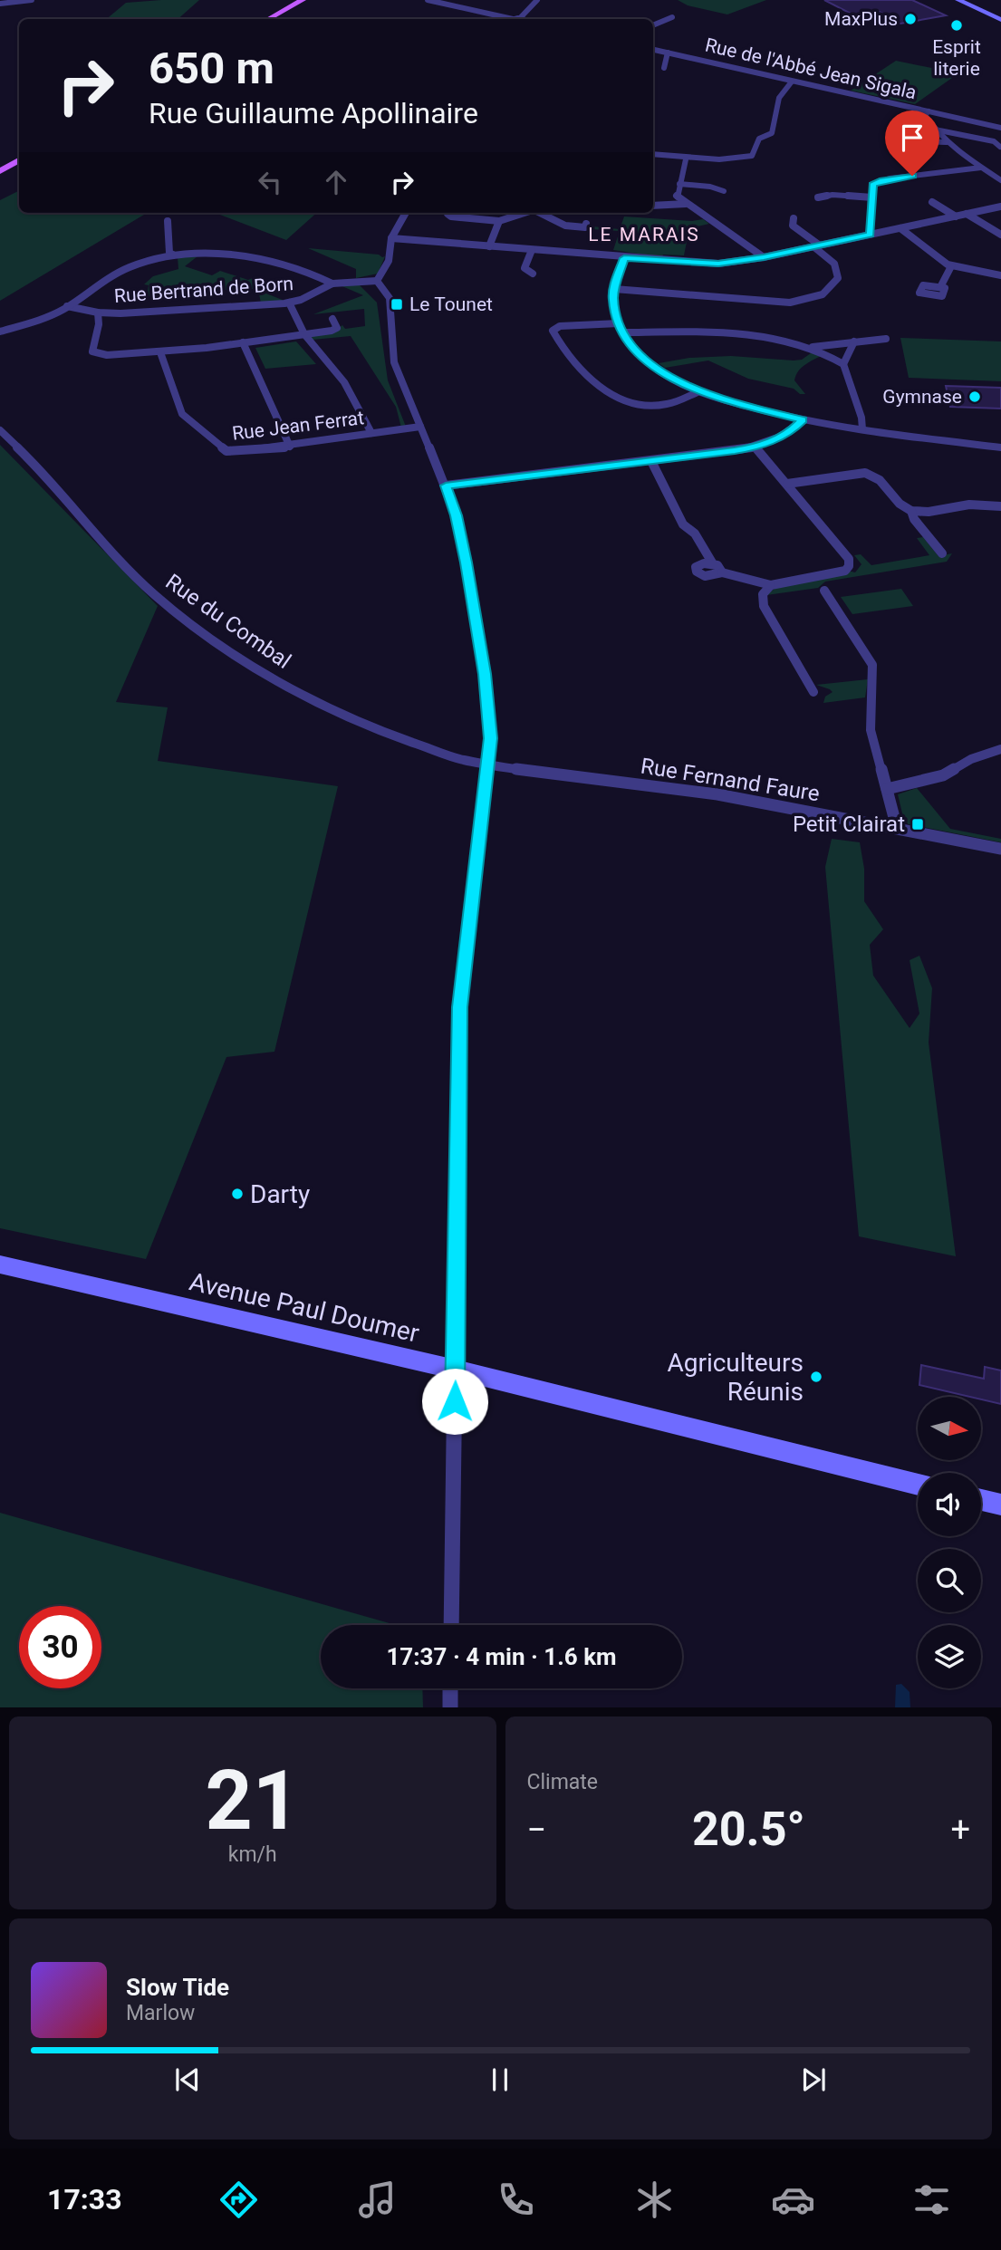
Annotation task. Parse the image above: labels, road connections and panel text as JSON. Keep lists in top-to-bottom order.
{
  "streets": {
    "main road": ["Avenue Paul Doumer"],
    "street": [
      "Rue de l'Abbé Jean Sigala",
      "Rue Bertrand de Born",
      "Rue Jean Ferrat",
      "Rue du Combal",
      "Rue Fernand Faure"
    ]
  },
  "crossings": [
    ["Rue du Combal", "Rue Fernand Faure"]
  ],
  "districts": ["LE MARAIS"],
  "places": {
    "other": [
      "MaxPlus",
      "Esprit literie",
      "Gymnase",
      "Darty",
      "Agriculteurs Réunis"
    ],
    "transit": ["Le Tounet", "Petit Clairat"]
  },
  "north": "right",
  "page": {
    "turn": ["650 m", "Rue Guillaume Apollinaire"],
    "limit": "30",
    "trip": "17:37 · 4 min · 1.6 km",
    "tile": [
      ["21", "km/h"],
      "Climate"
    ],
    "heat": ["−", "20.5°", "+"],
    "song": ["Slow Tide", "Marlow"],
    "tabs": "17:33"
  }
}
